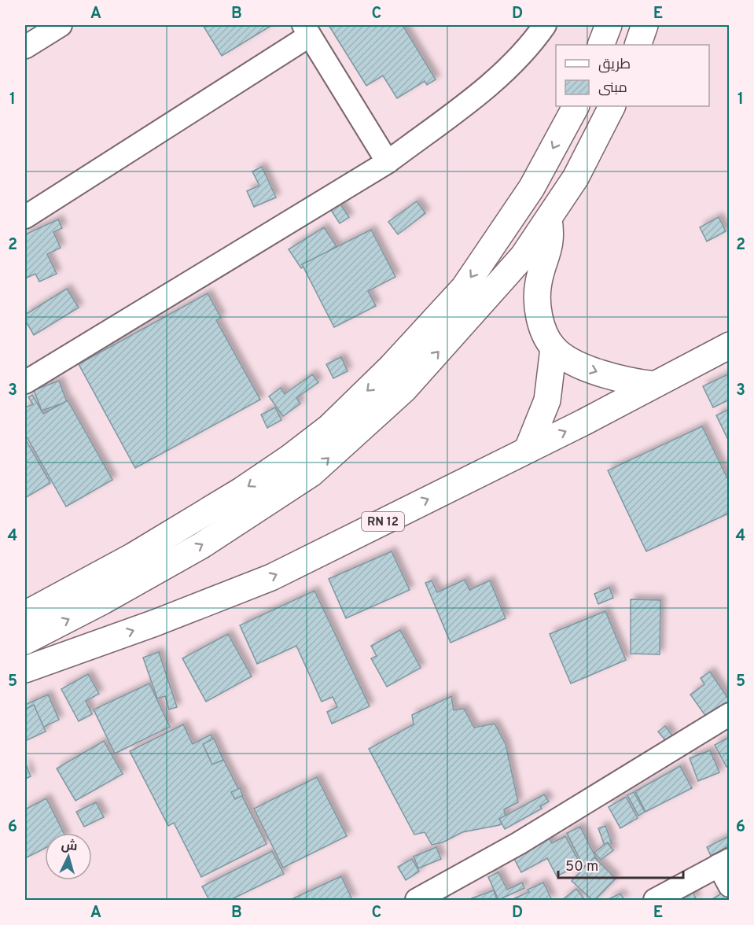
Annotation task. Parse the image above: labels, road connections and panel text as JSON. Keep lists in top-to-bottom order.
{
  "streets": {
    "highway": ["RN 12"]
  },
  "legend": ["طريق", "مبنى"],
  "scale_bar": "50 m",
  "north": "top",
  "grid": {
    "columns": [
      "A",
      "B",
      "C",
      "D",
      "E"
    ],
    "rows": [
      "1",
      "2",
      "3",
      "4",
      "5",
      "6"
    ]
  }
}
